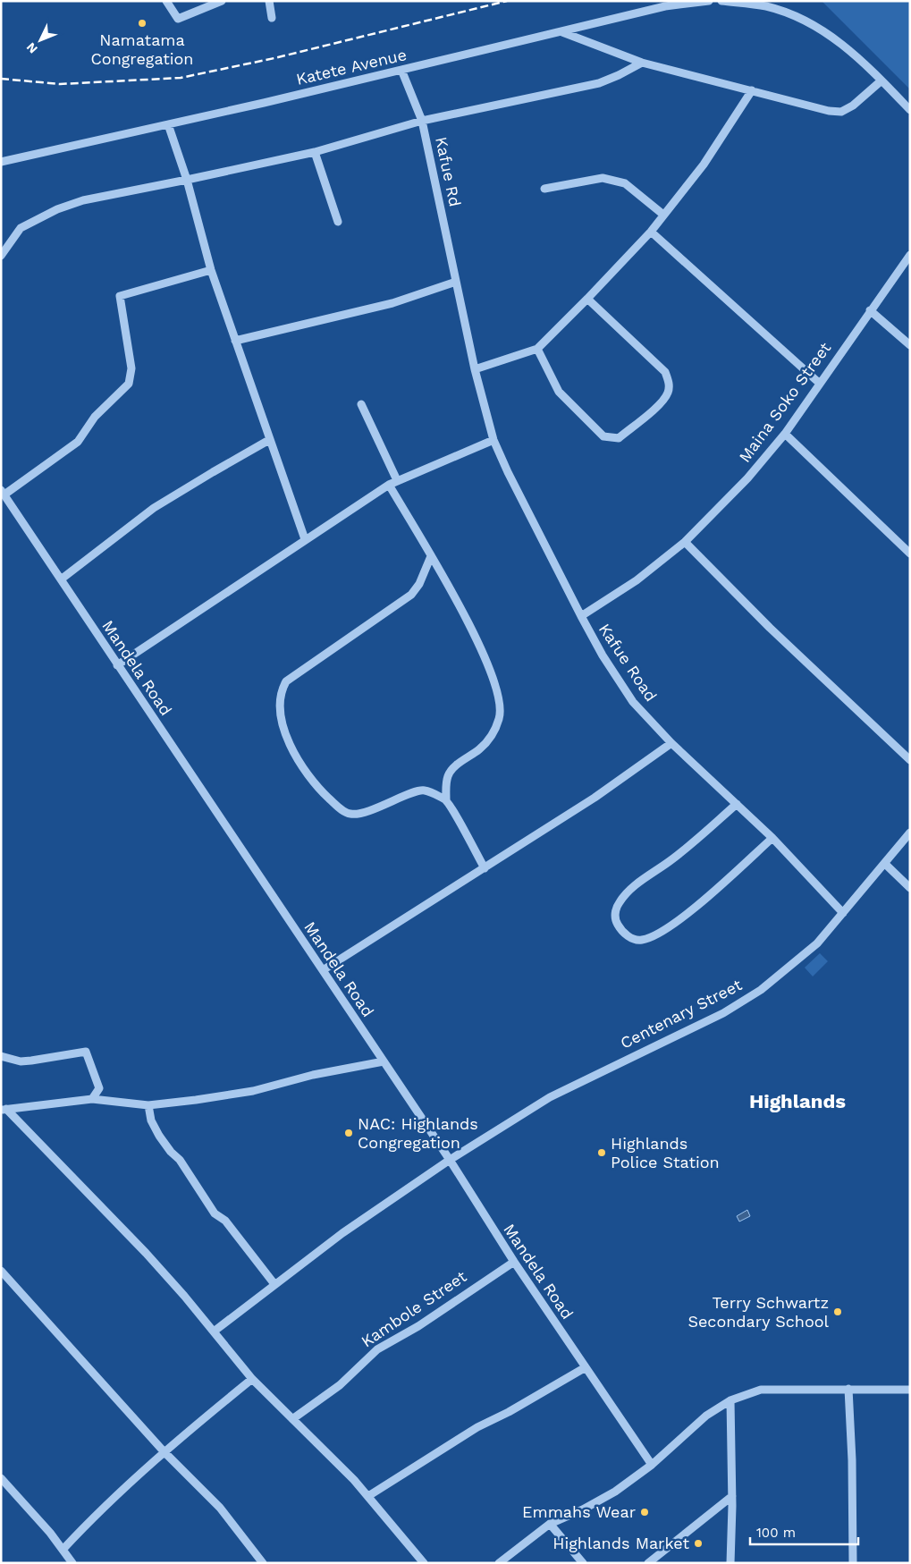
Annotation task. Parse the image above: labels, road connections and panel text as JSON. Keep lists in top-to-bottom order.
{
  "streets": {
    "street": [
      "Katete Avenue",
      "Kafue Rd",
      "Maina Soko Street",
      "Kafue Road",
      "Mandela Road",
      "Centenary Street",
      "Kambole Street"
    ]
  },
  "crossings": [
    ["Katete Avenue", "Kafue Rd"],
    ["Kafue Rd", "Kafue Road"],
    ["Maina Soko Street", "Kafue Road"],
    ["Kafue Road", "Centenary Street"],
    ["Mandela Road", "Centenary Street"],
    ["Mandela Road", "Kambole Street"]
  ],
  "districts": ["Highlands"],
  "places": [
    "Namatama Congregation",
    "NAC: Highlands Congregation",
    "Highlands Police Station",
    "Terry Schwartz Secondary School",
    "Emmahs Wear",
    "Highlands Market"
  ],
  "scale_bar": "100 m",
  "north": "bottom left"
}
